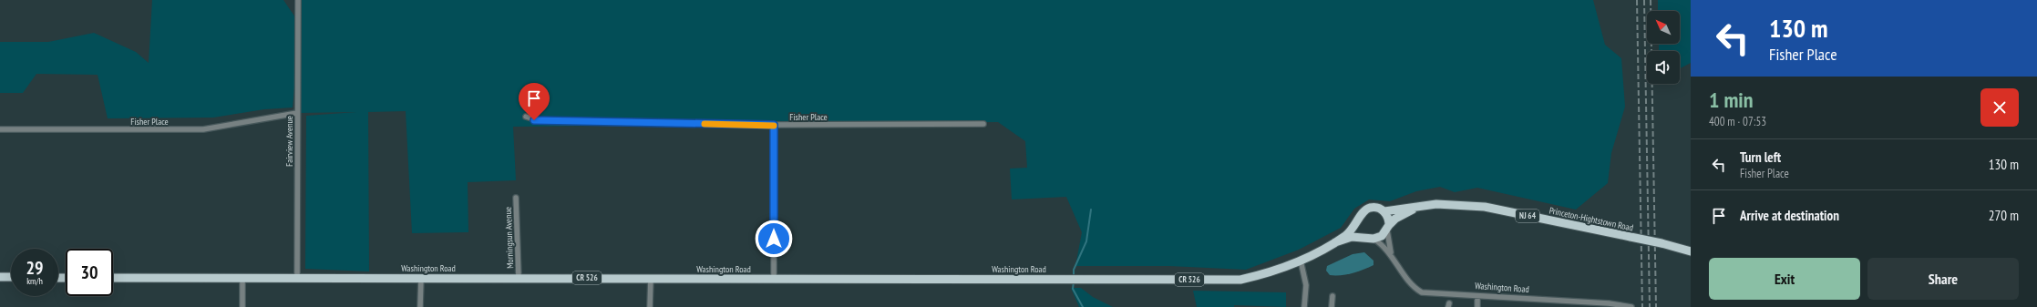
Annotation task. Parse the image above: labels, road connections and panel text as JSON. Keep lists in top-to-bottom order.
{
  "streets": {
    "main road": [
      "NJ 64",
      "Princeton-Hightstown Road",
      "Washington Road",
      "CR 526"
    ],
    "street": ["Fisher Place", "Fairview Avenue", "Morningsun Avenue"]
  },
  "crossings": [
    ["Fisher Place", "Fairview Avenue"],
    ["Fairview Avenue", "Washington Road"],
    ["Princeton-Hightstown Road", "Washington Road"],
    ["Morningsun Avenue", "Washington Road"]
  ],
  "north": "top left",
  "page": {
    "turn": ["130 m", "Fisher Place"],
    "heading": ["1 min", "400 m · 07:53"],
    "list": [
      {
        "name": "Turn left",
        "note": "Fisher Place",
        "value": "130 m"
      },
      {
        "name": "Arrive at destination",
        "value": "270 m"
      }
    ],
    "speed": "29 km/h",
    "limit": "30",
    "buttons": ["Exit", "Share"]
  }
}
